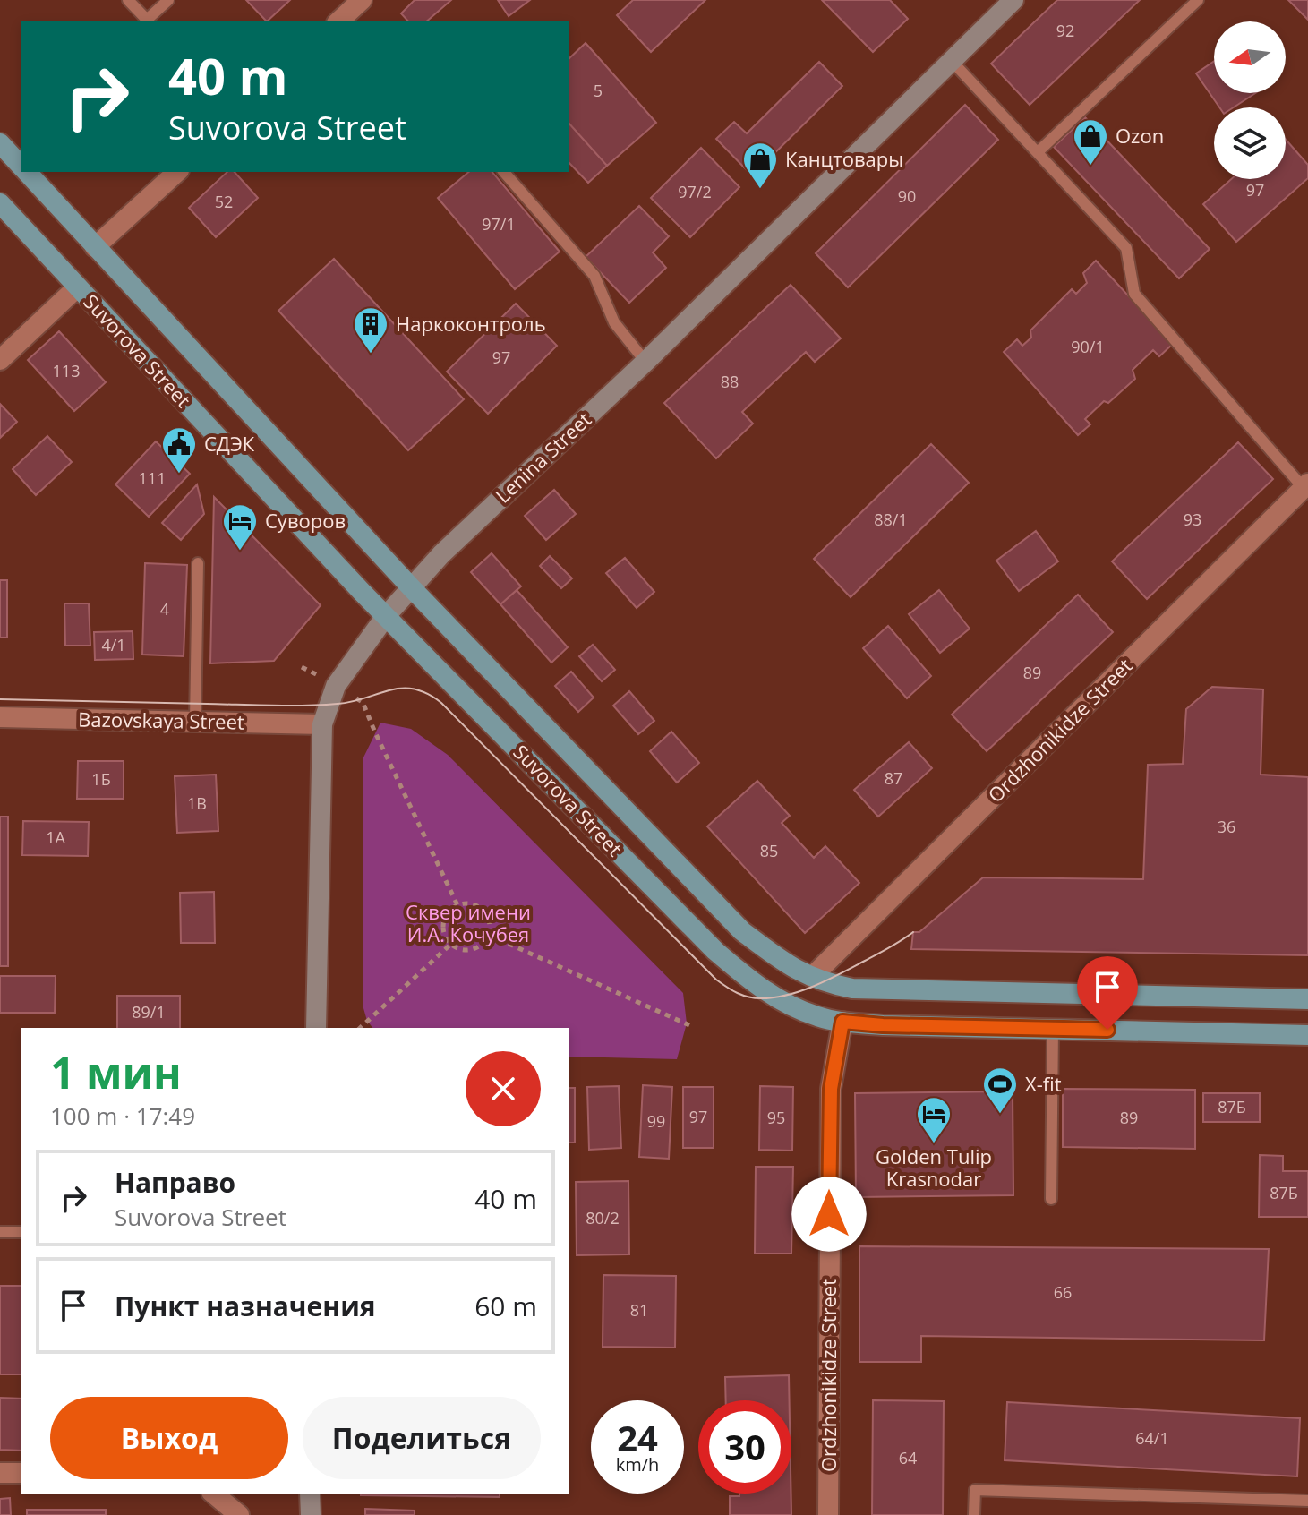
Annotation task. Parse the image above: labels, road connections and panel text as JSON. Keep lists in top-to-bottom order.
{
  "streets": {
    "main road": ["Suvorova Street", "Lenina Street"],
    "street": ["Bazovskaya Street", "Ordzhonikidze Street"]
  },
  "crossings": [
    ["Suvorova Street", "Lenina Street"],
    ["Suvorova Street", "Ordzhonikidze Street"],
    ["Lenina Street", "Bazovskaya Street"]
  ],
  "parks": ["Сквер имени И.А. Кочубея"],
  "places": {
    "shop": ["Ozon", "Канцтовары"],
    "building": ["Наркоконтроль"],
    "public building": ["СДЭК"],
    "hotel": ["Суворов", "Golden Tulip Krasnodar"],
    "sports": ["X-fit"]
  },
  "house_numbers": [
    "92",
    "5",
    "97",
    "97/2",
    "90",
    "52",
    "97/1",
    "90/1",
    "97",
    "113",
    "88",
    "111",
    "88/1",
    "93",
    "4",
    "4/1",
    "89",
    "87",
    "1Б",
    "1В",
    "36",
    "1А",
    "85",
    "89/1",
    "87Б",
    "97",
    "95",
    "89",
    "99",
    "87Б",
    "80/2",
    "66",
    "81",
    "64/1",
    "64"
  ],
  "north": "left",
  "page": {
    "turn": ["40 m", "Suvorova Street"],
    "heading": ["1 мин", "100 m · 17:49"],
    "list": [
      {
        "name": "Направо",
        "note": "Suvorova Street",
        "value": "40 m"
      },
      {
        "name": "Пункт назначения",
        "value": "60 m"
      }
    ],
    "buttons": ["Выход", "Поделиться"],
    "speed": "24 km/h",
    "limit": "30"
  }
}
